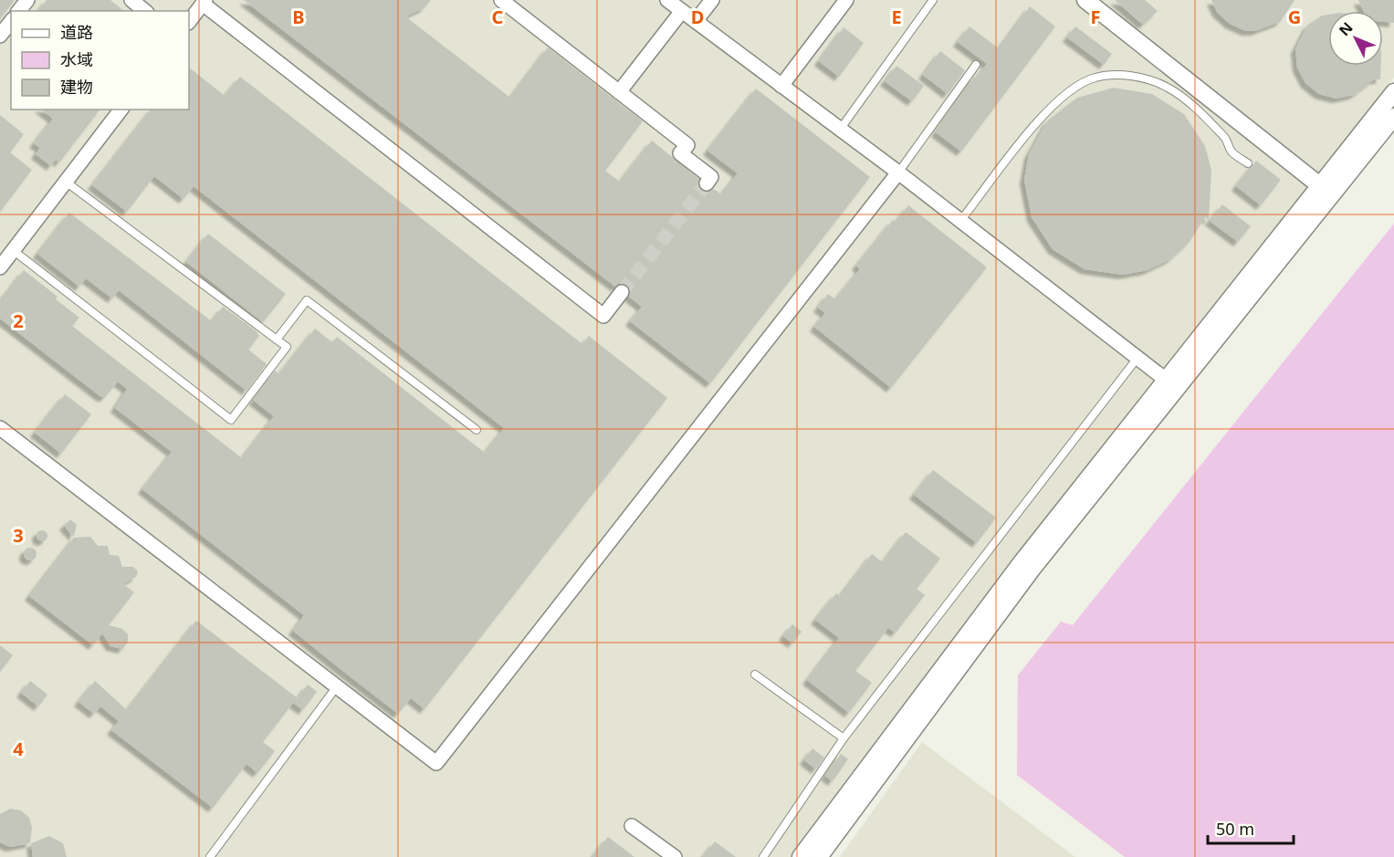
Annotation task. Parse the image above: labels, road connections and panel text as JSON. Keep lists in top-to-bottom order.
{
  "legend": ["道路", "水域", "建物"],
  "scale_bar": "50 m",
  "north": "top left",
  "grid": {
    "columns": [
      "B",
      "C",
      "D",
      "E",
      "F",
      "G"
    ],
    "rows": ["2", "3", "4"]
  }
}
